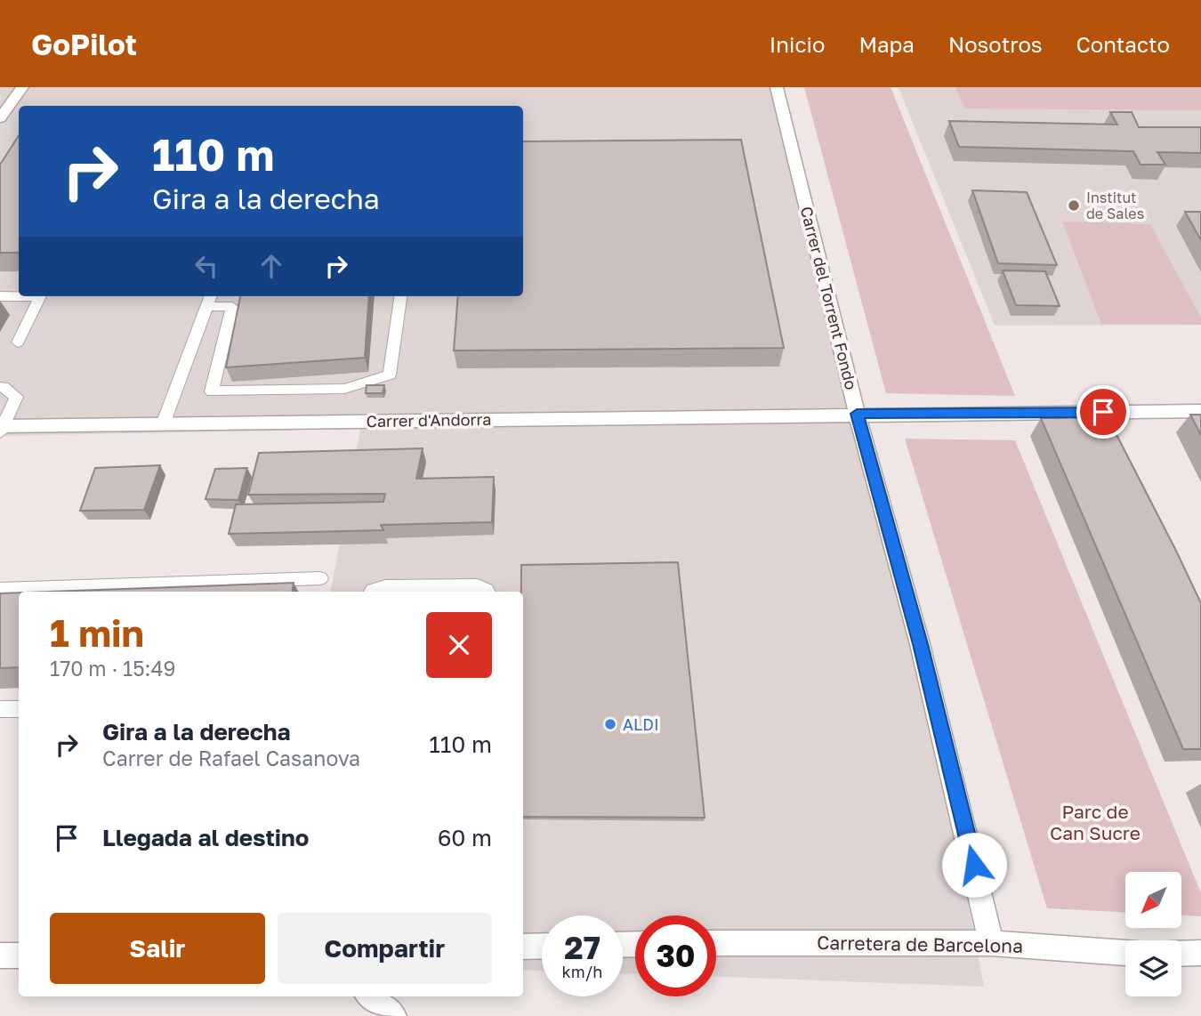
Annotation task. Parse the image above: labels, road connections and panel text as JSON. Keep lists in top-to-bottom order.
{
  "streets": {
    "street": ["Carrer del Torrent Fondo", "Carrer d'Andorra", "Carretera de Barcelona"]
  },
  "crossings": [
    ["Carrer del Torrent Fondo", "Carrer d'Andorra"],
    ["Carrer del Torrent Fondo", "Carretera de Barcelona"]
  ],
  "parks": ["Parc de Can Sucre"],
  "places": ["Institut de Sales", "ALDI"],
  "north": "bottom left",
  "page": {
    "header": "GoPilot",
    "nav": [
      "Inicio",
      "Mapa",
      "Nosotros",
      "Contacto"
    ],
    "turn": ["110 m", "Gira a la derecha"],
    "heading": ["1 min", "170 m · 15:49"],
    "list": [
      {
        "name": "Gira a la derecha",
        "note": "Carrer de Rafael Casanova",
        "value": "110 m"
      },
      {
        "name": "Llegada al destino",
        "value": "60 m"
      }
    ],
    "buttons": ["Salir", "Compartir"],
    "speed": "27 km/h",
    "limit": "30"
  }
}
